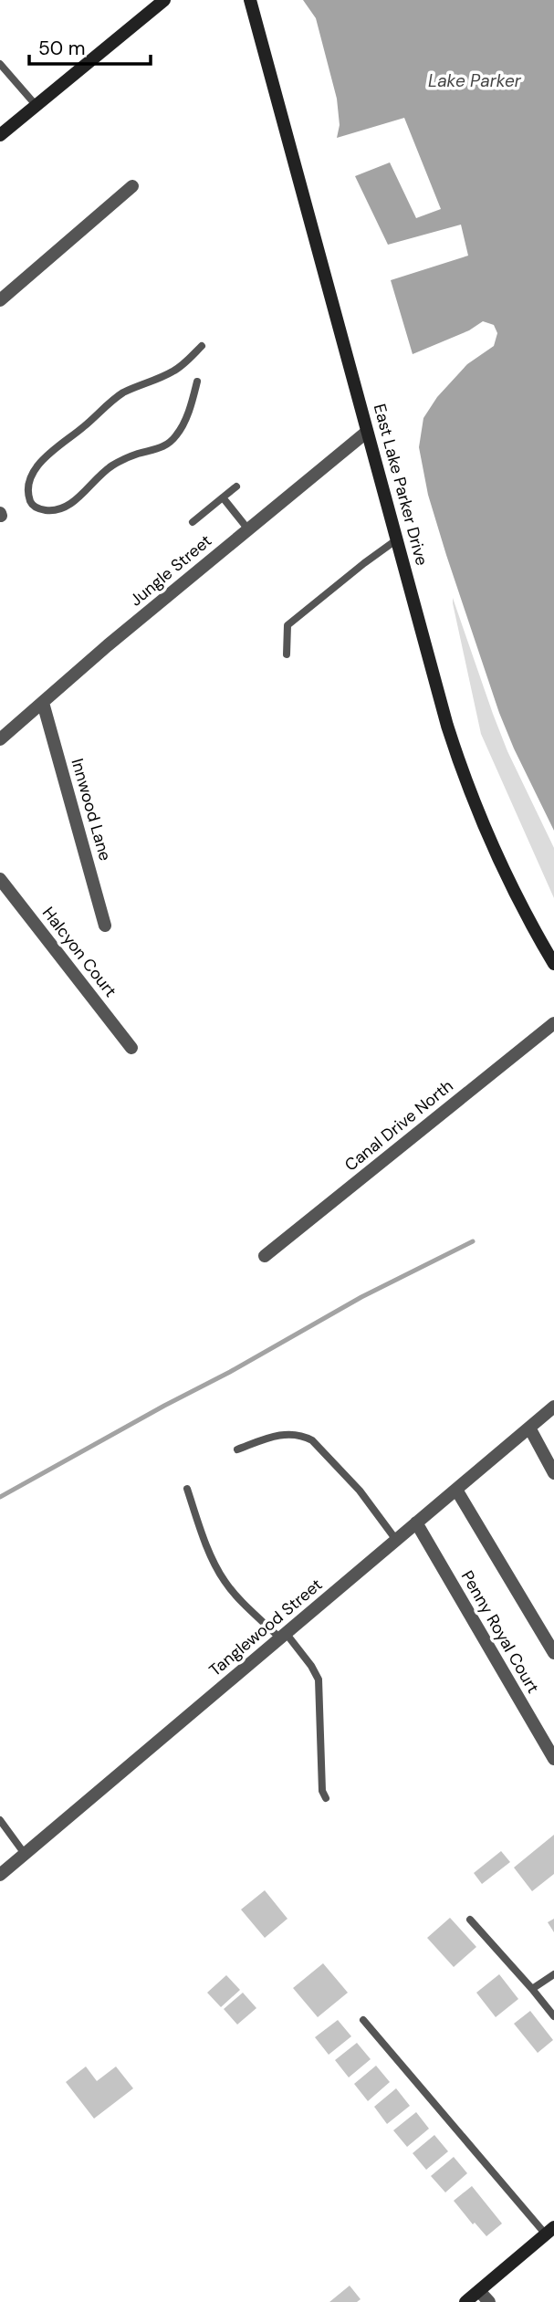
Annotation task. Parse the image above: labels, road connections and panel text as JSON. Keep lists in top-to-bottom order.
{
  "streets": {
    "street": [
      "East Lake Parker Drive",
      "Jungle Street",
      "Innwood Lane",
      "Halcyon Court",
      "Canal Drive North",
      "Tanglewood Street",
      "Penny Royal Court"
    ]
  },
  "crossings": [
    ["East Lake Parker Drive", "Jungle Street"],
    ["Jungle Street", "Innwood Lane"],
    ["Tanglewood Street", "Penny Royal Court"]
  ],
  "water": ["Lake Parker"],
  "scale_bar": "50 m"
}
